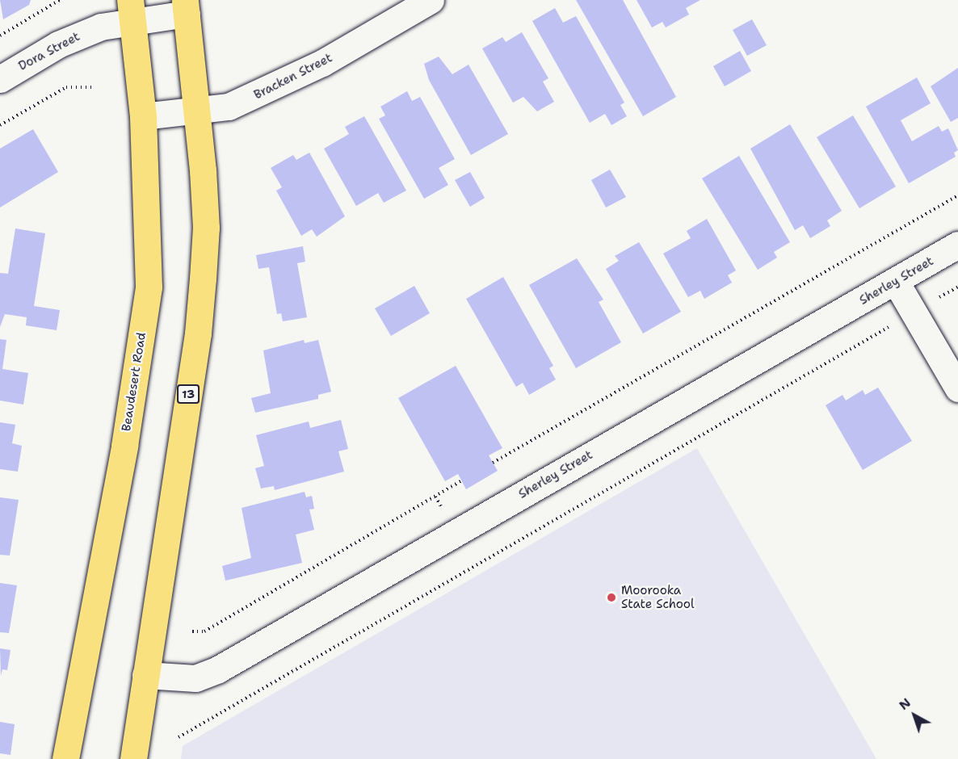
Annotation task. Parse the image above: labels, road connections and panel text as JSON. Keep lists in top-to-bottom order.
{
  "streets": {
    "highway": ["Beaudesert Road", "13"],
    "street": ["Dora Street", "Bracken Street", "Sherley Street"]
  },
  "crossings": [
    ["Dora Street", "Beaudesert Road"],
    ["Dora Street", "13"],
    ["Bracken Street", "Beaudesert Road"],
    ["Bracken Street", "13"],
    ["Sherley Street", "13"]
  ],
  "places": ["Moorooka State School"],
  "north": "top left"
}
